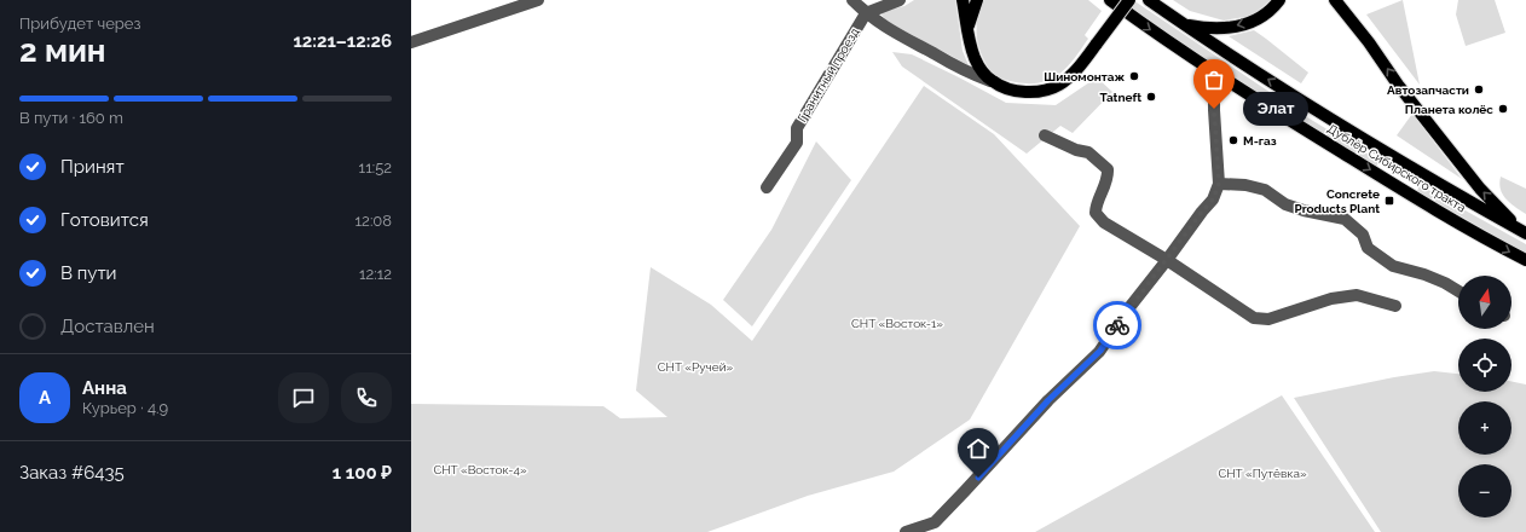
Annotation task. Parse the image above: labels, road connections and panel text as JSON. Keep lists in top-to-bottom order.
{
  "streets": {
    "main road": ["Дублёр Сибирского тракта"],
    "street": ["Гранитный проезд"]
  },
  "parks": [
    "СНТ «Восток-1»",
    "СНТ «Ручей»",
    "СНТ «Восток-4»",
    "СНТ «Путёвка»"
  ],
  "places": {
    "other": [
      "Шиномонтаж",
      "Автозапчасти",
      "Tatneft",
      "Элат",
      "Планета колёс",
      "М-газ"
    ],
    "transit": ["Concrete Products Plant"]
  },
  "north": "top",
  "page": {
    "heading": ["2 мин", "Прибудет через", "12:21–12:26"],
    "panel": [
      "Анна",
      "Курьер · 4.9",
      "Заказ #6435",
      "1 100 ₽"
    ],
    "bar": "В пути · 160 m",
    "bubble": "Элат",
    "list": [
      ["Принят", "11:52"],
      ["Готовится", "12:08"],
      ["В пути", "12:12"],
      "Доставлен"
    ],
    "map_buttons": ["+", "−"],
    "round": "А"
  }
}
